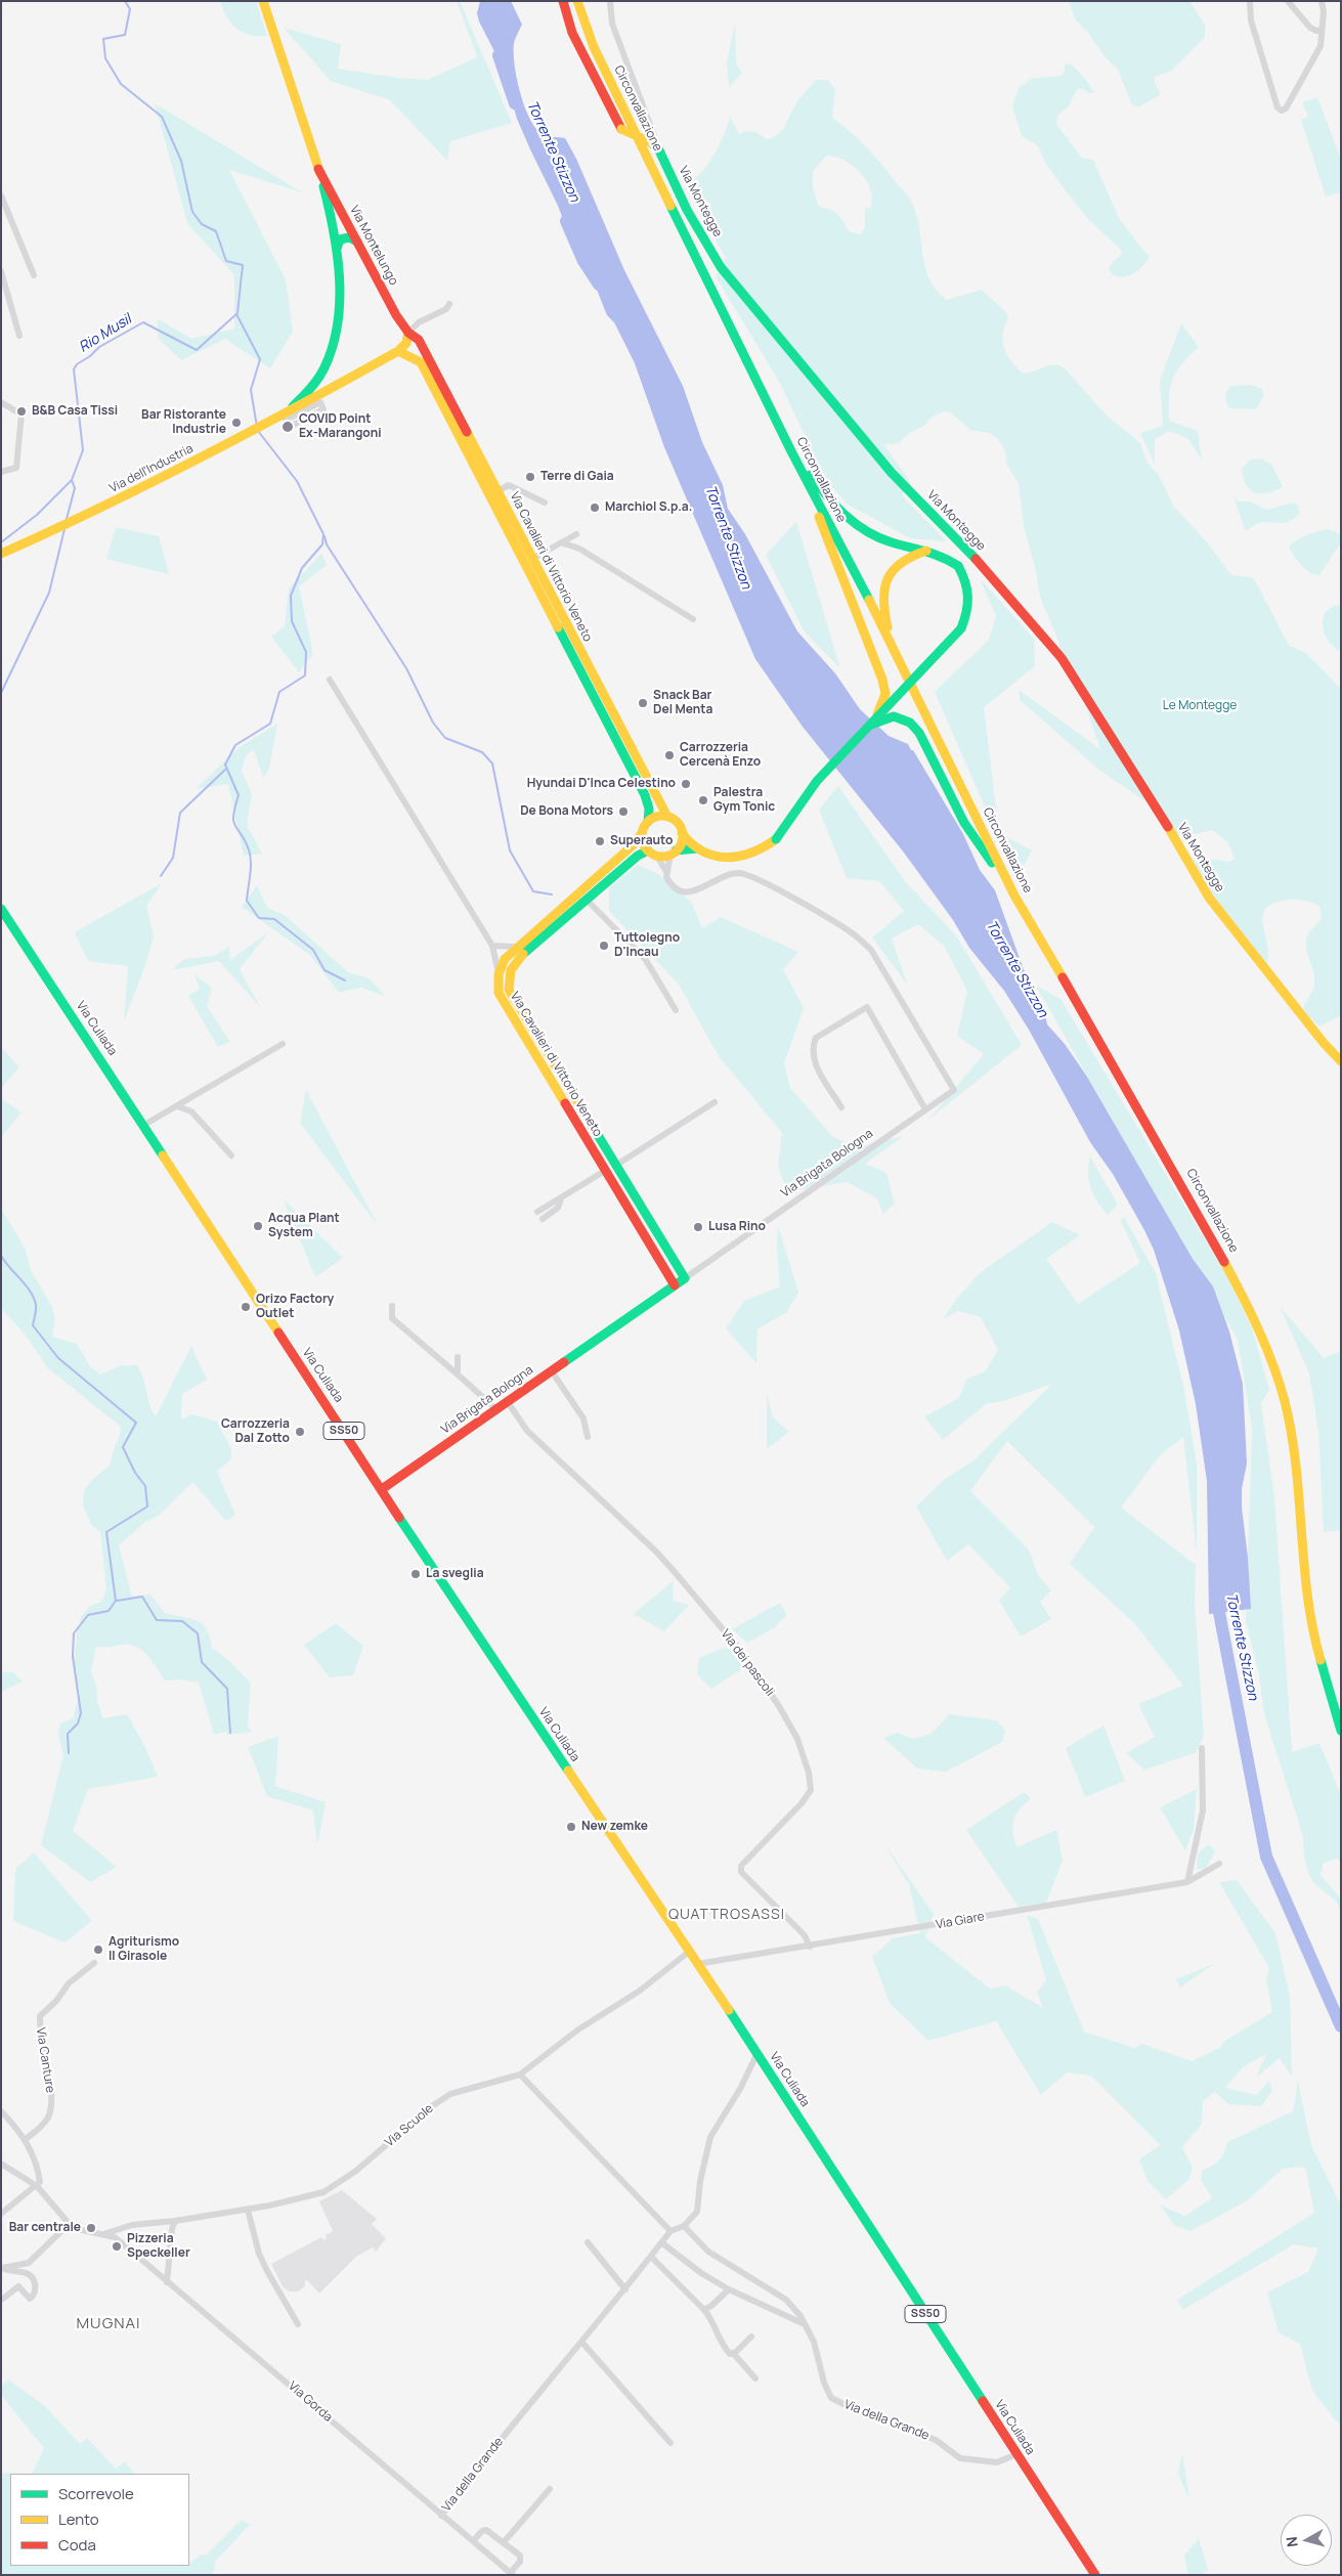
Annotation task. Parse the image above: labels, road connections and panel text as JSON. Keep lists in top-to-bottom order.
{
  "streets": {
    "main road": [
      "Circonvallazione",
      "Via Montegge",
      "Via Montelungo",
      "Via dell'Industria",
      "Via Cavalieri di Vittorio Veneto",
      "Via Culiada",
      "Via Brigata Bologna",
      "SS50"
    ],
    "street": [
      "Via dei pascoli",
      "Via Giare",
      "Via Canture",
      "Via Scuole",
      "Via Gorda",
      "Via della Grande"
    ]
  },
  "crossings": [
    ["Via Montelungo", "Via dell'Industria"],
    ["Via Montelungo", "Via Cavalieri di Vittorio Veneto"],
    ["Via dell'Industria", "Via Cavalieri di Vittorio Veneto"],
    ["Via Cavalieri di Vittorio Veneto", "Via Brigata Bologna"],
    ["Via Culiada", "Via Brigata Bologna"],
    ["Via Culiada", "Via Giare"],
    ["Via Culiada", "Via Scuole"],
    ["Via Culiada", "Via della Grande"],
    ["Via Brigata Bologna", "Via dei pascoli"],
    ["Via dei pascoli", "Via Giare"],
    ["Via Scuole", "Via Gorda"],
    ["Via Gorda", "Via della Grande"]
  ],
  "districts": ["QUATTROSASSI", "MUGNAI"],
  "water": ["Torrente Stizzon", "Rio Musil"],
  "parks": ["Le Montegge"],
  "places": [
    "B&B Casa Tissi",
    "Bar Ristorante Industrie",
    "COVID Point Ex-Marangoni",
    "Terre di Gaia",
    "Marchiol S.p.a.",
    "Snack Bar Del Menta",
    "Carrozzeria Cercenà Enzo",
    "Hyundai D'Inca Celestino",
    "Palestra Gym Tonic",
    "De Bona Motors",
    "Superauto",
    "Tuttolegno D'Incau",
    "Acqua Plant System",
    "Lusa Rino",
    "Orizo Factory Outlet",
    "Carrozzeria Dal Zotto",
    "La sveglia",
    "New zemke",
    "Agriturismo Il Girasole",
    "Bar centrale",
    "Pizzeria Speckeller"
  ],
  "legend": ["Scorrevole", "Lento", "Coda"],
  "north": "left"
}
